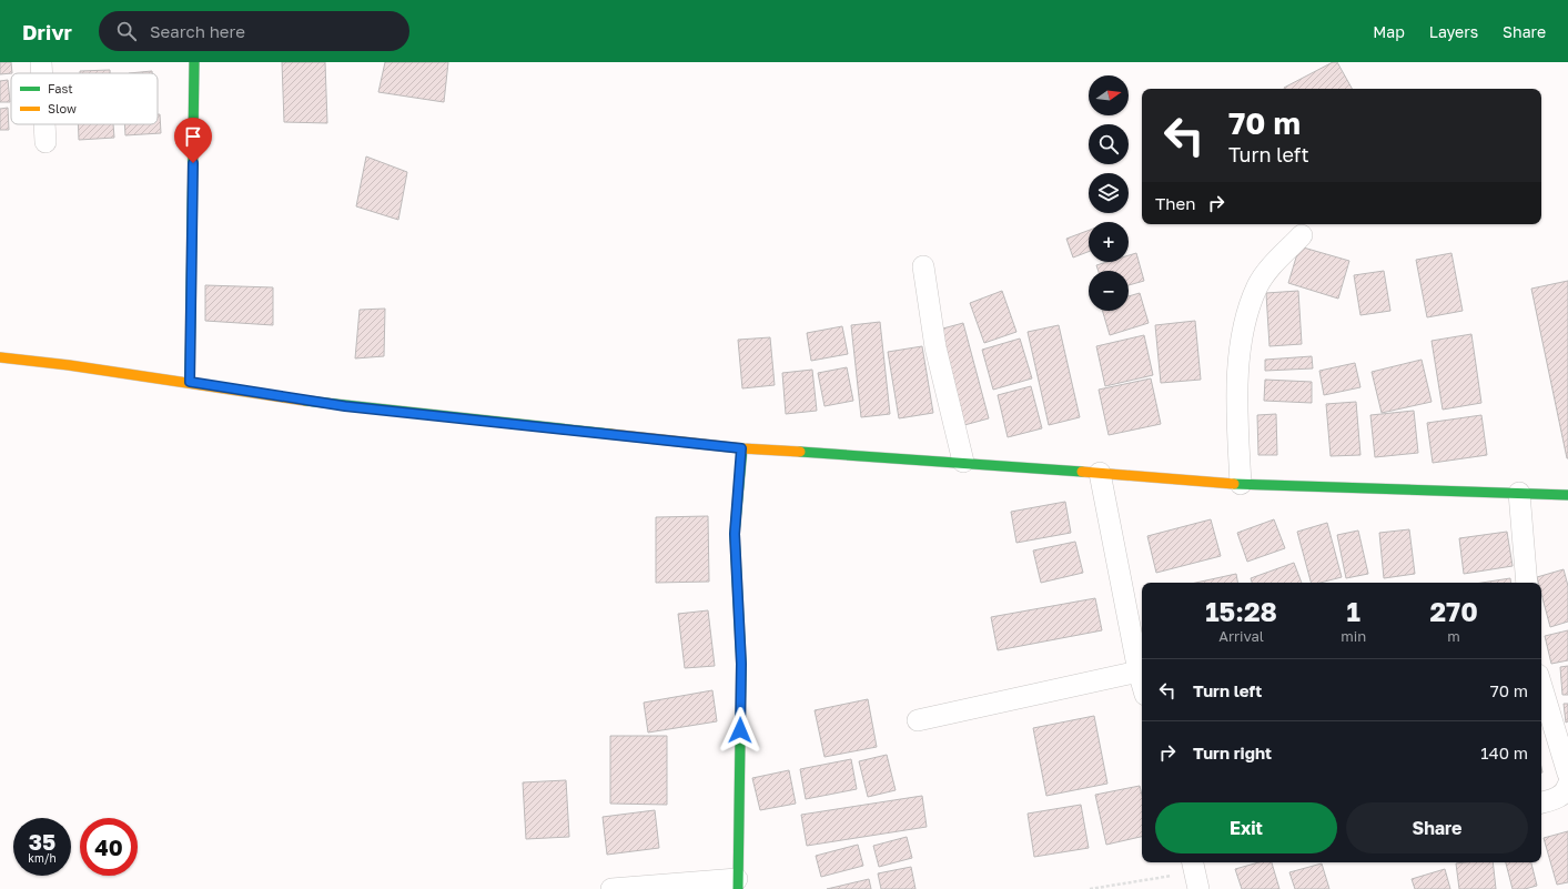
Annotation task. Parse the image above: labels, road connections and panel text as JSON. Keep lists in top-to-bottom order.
{
  "legend": ["Fast", "Slow"],
  "north": "right",
  "page": {
    "header": "Drivr",
    "search": "Search here",
    "nav": ["Map", "Layers", "Share"],
    "map_buttons": ["+", "−"],
    "turn": ["70 m", "Turn left"],
    "then": "Then",
    "eta": [
      "15:28",
      "Arrival",
      "1",
      "min",
      "270",
      "m"
    ],
    "list": [
      {
        "name": "Turn left",
        "value": "70 m"
      },
      {
        "name": "Turn right",
        "value": "140 m"
      }
    ],
    "buttons": ["Exit", "Share"],
    "speed": "35 km/h",
    "limit": "40"
  }
}
